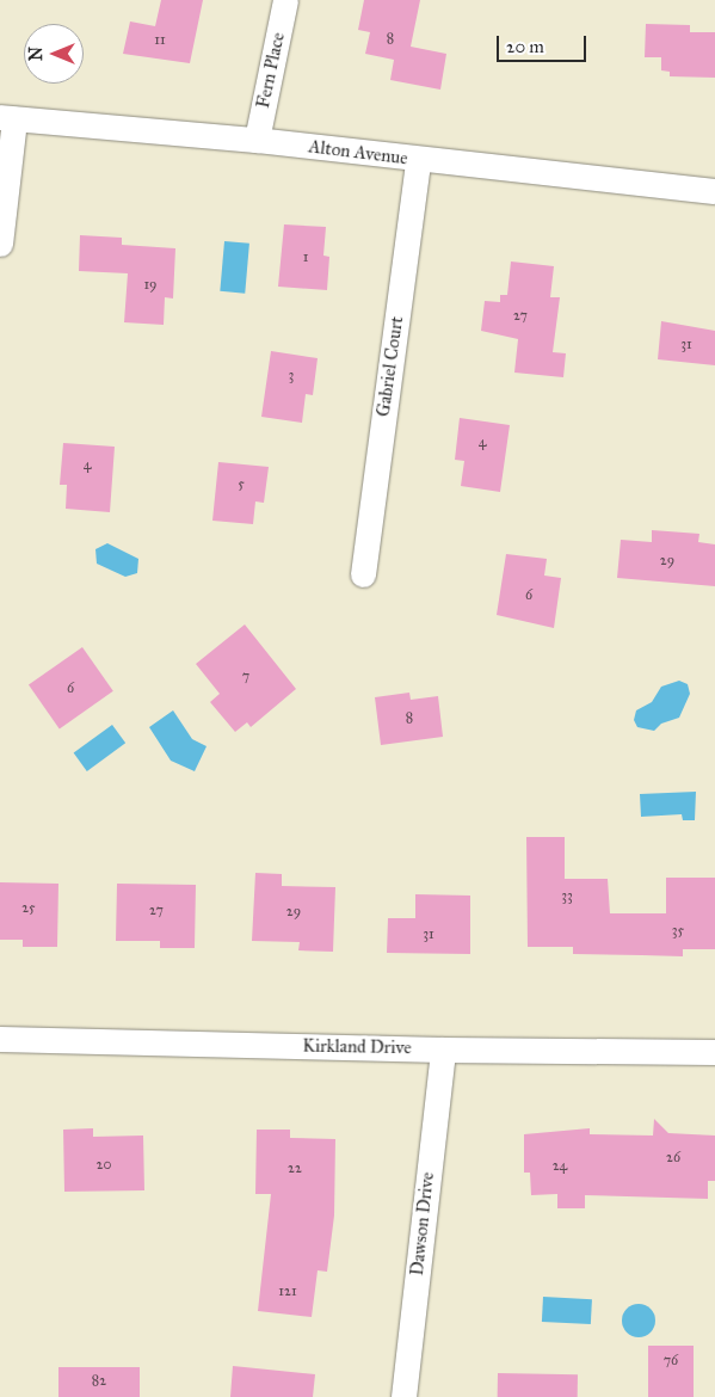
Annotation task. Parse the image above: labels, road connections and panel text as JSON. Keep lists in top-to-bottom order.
{
  "streets": {
    "street": [
      "Fern Place",
      "Alton Avenue",
      "Gabriel Court",
      "Kirkland Drive",
      "Dawson Drive"
    ]
  },
  "crossings": [
    ["Fern Place", "Alton Avenue"],
    ["Alton Avenue", "Gabriel Court"],
    ["Kirkland Drive", "Dawson Drive"]
  ],
  "house_numbers": [
    "8",
    "11",
    "1",
    "19",
    "27",
    "31",
    "3",
    "4",
    "4",
    "5",
    "29",
    "6",
    "7",
    "6",
    "8",
    "33",
    "25",
    "27",
    "29",
    "35",
    "31",
    "26",
    "20",
    "24",
    "22",
    "121",
    "76",
    "82"
  ],
  "scale_bar": "20 m",
  "north": "left"
}
